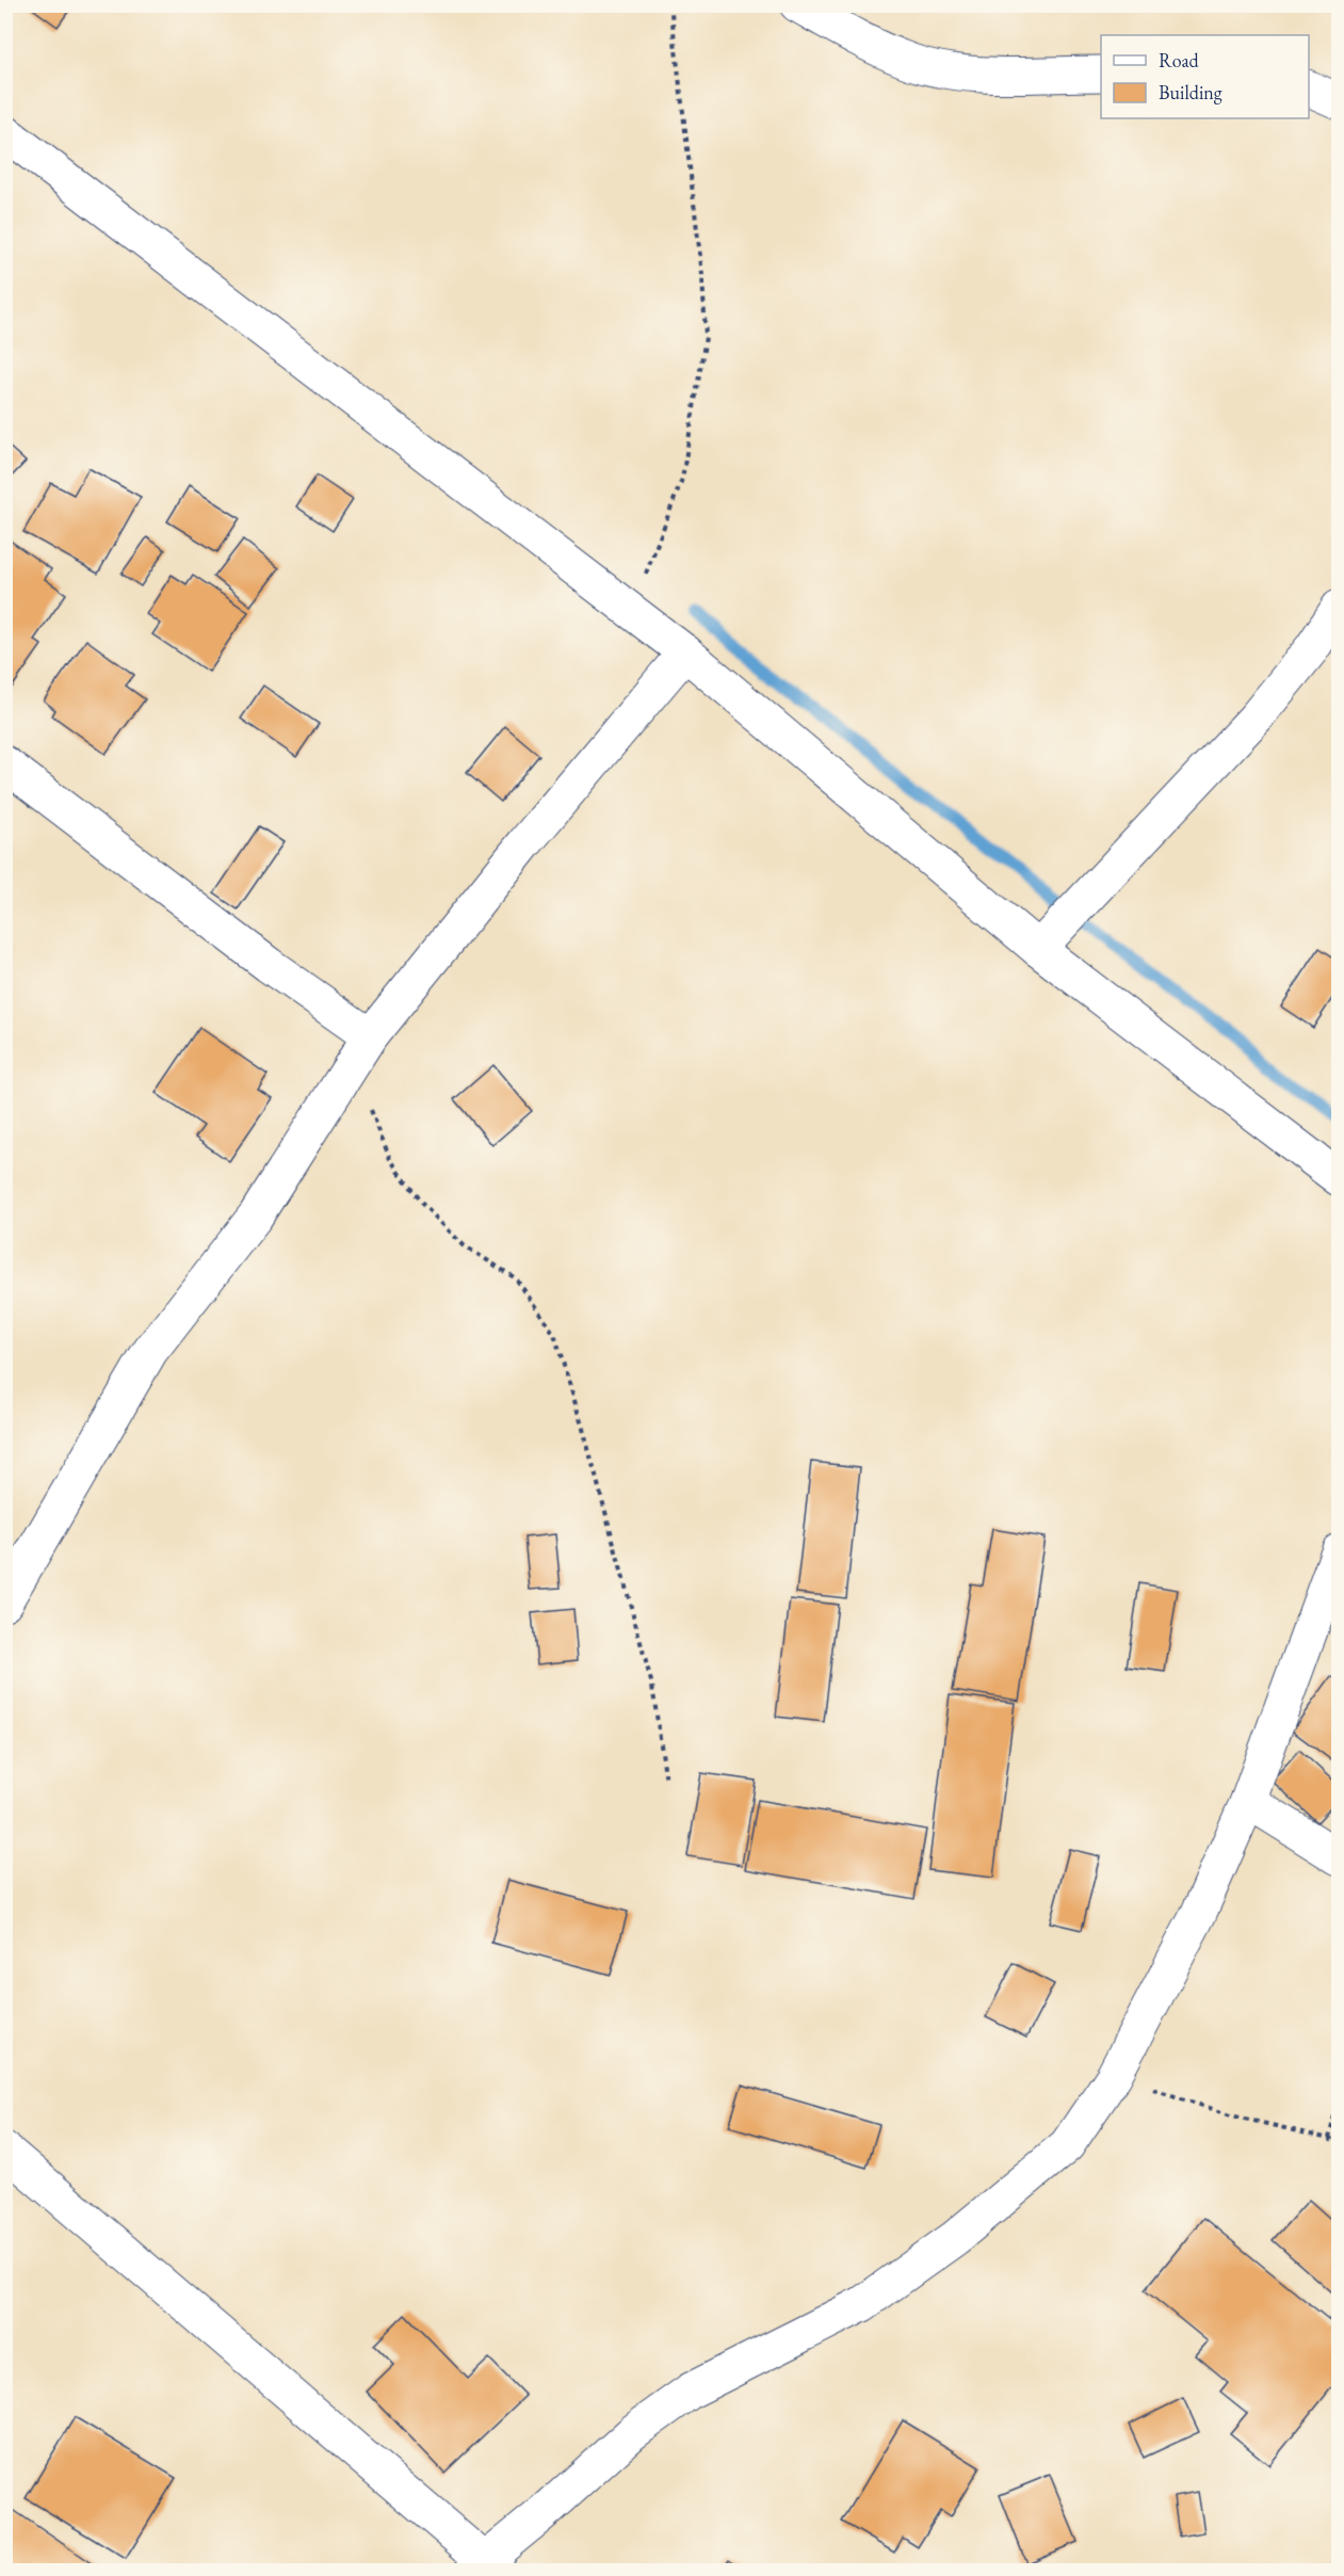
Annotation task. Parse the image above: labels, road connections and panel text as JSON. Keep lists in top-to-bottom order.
{
  "legend": ["Road", "Building"]
}
